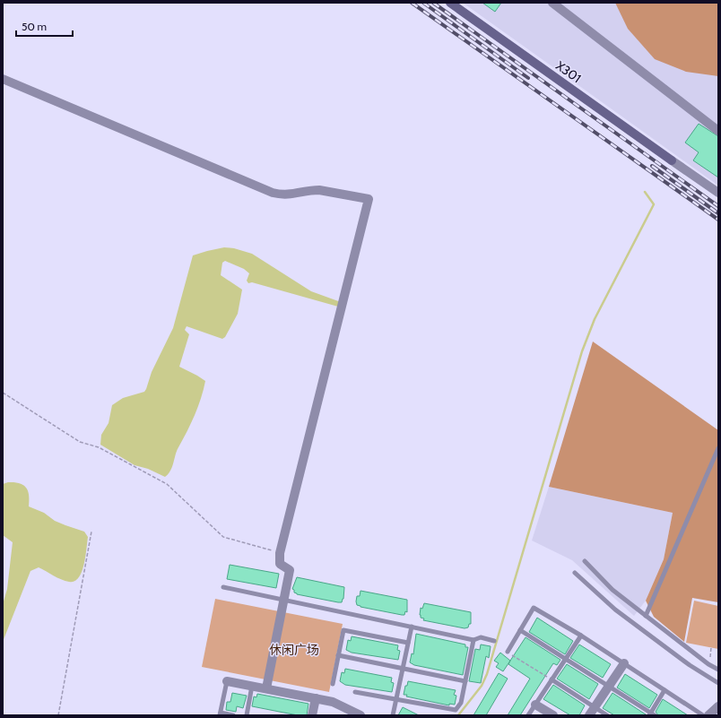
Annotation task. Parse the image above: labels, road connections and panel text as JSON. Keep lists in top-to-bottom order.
{
  "streets": {
    "main road": ["X301"]
  },
  "parks": ["休闲广场"],
  "scale_bar": "50 m"
}
